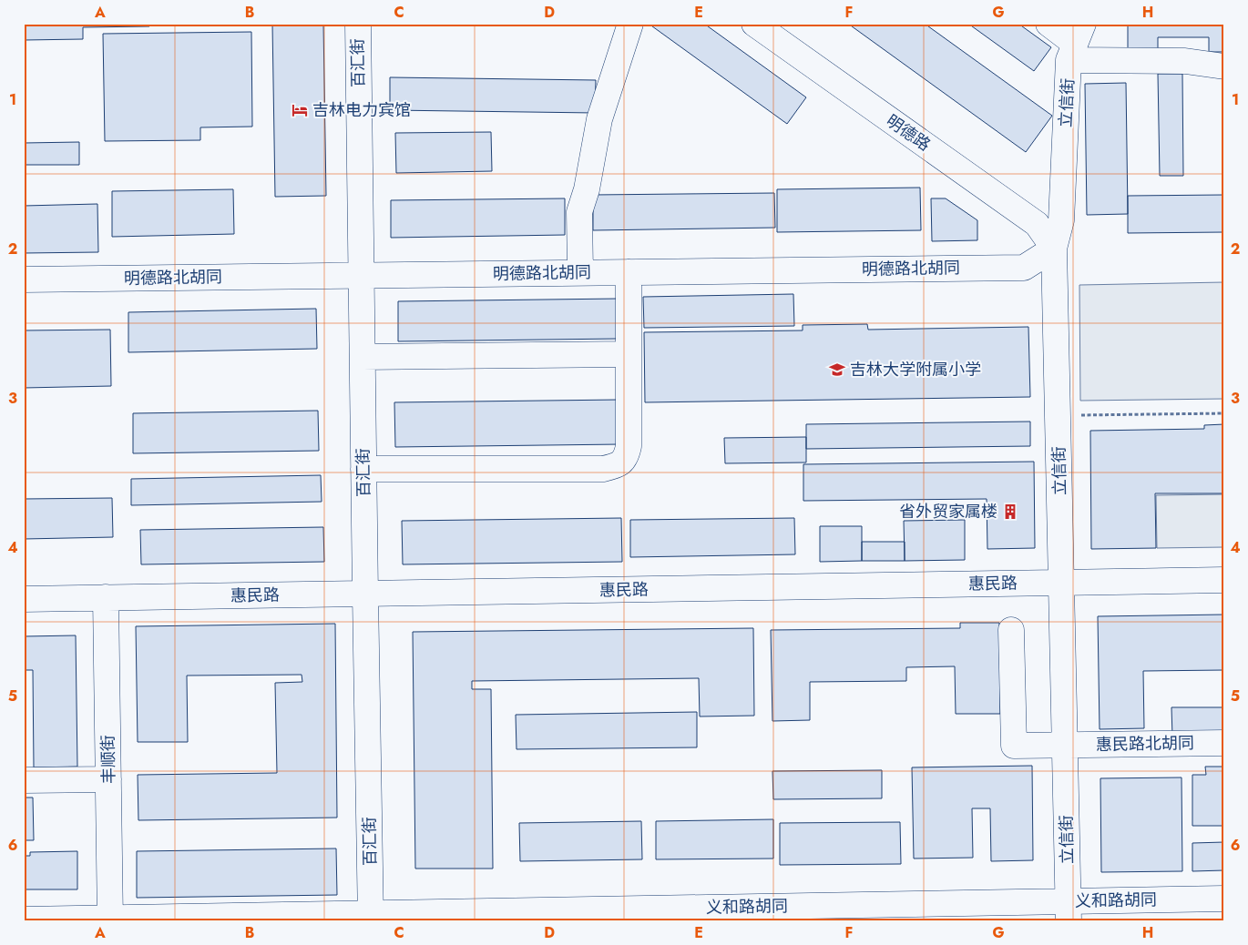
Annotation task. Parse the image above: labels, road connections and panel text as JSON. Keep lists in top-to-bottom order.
{
  "streets": {
    "street": [
      "百汇街",
      "立信街",
      "明德路",
      "明德路北胡同",
      "惠民路",
      "惠民路北胡同",
      "丰顺街",
      "义和路胡同"
    ]
  },
  "crossings": [
    ["百汇街", "明德路北胡同"],
    ["百汇街", "惠民路"],
    ["百汇街", "义和路胡同"],
    ["立信街", "明德路"],
    ["立信街", "明德路北胡同"],
    ["立信街", "惠民路"],
    ["立信街", "惠民路北胡同"],
    ["立信街", "义和路胡同"],
    ["明德路", "明德路北胡同"],
    ["惠民路", "丰顺街"],
    ["丰顺街", "义和路胡同"]
  ],
  "places": {
    "hotel": ["吉林电力宾馆"],
    "school or university": ["吉林大学附属小学"],
    "building": ["省外贸家属楼"]
  },
  "grid": {
    "columns": [
      "A",
      "B",
      "C",
      "D",
      "E",
      "F",
      "G",
      "H"
    ],
    "rows": [
      "1",
      "2",
      "3",
      "4",
      "5",
      "6"
    ]
  }
}
